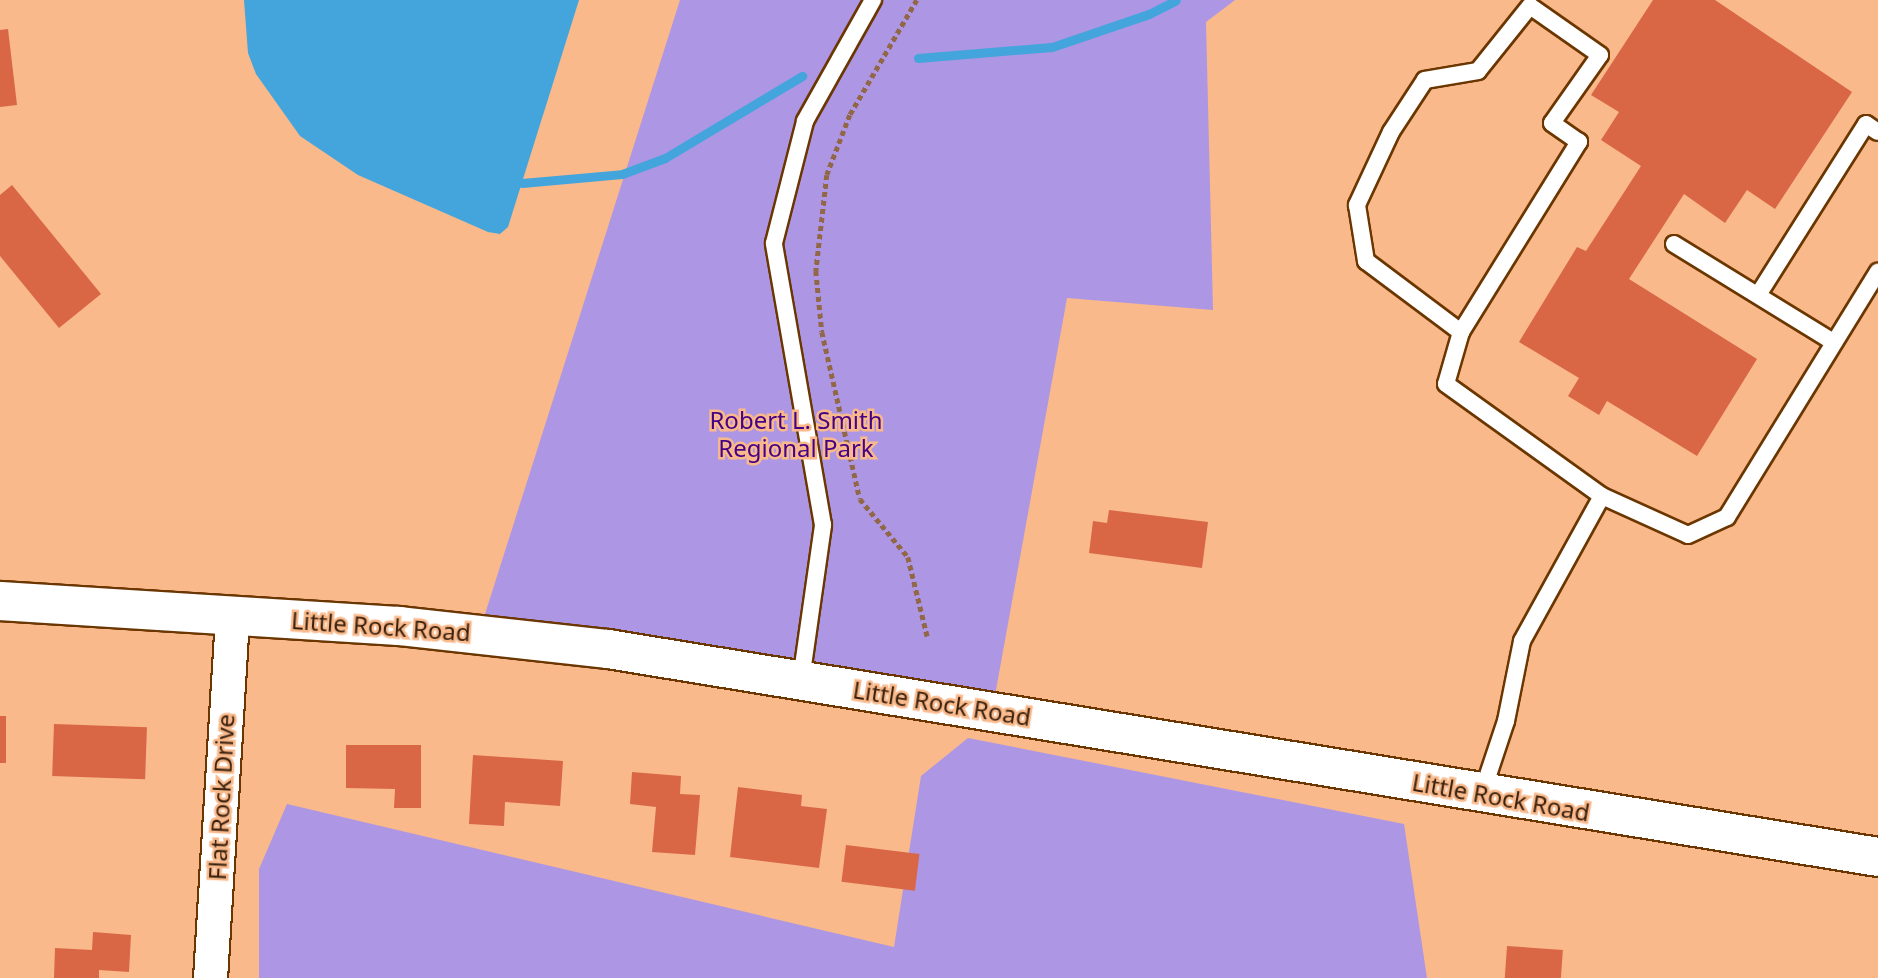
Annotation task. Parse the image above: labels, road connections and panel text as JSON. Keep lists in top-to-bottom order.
{
  "streets": {
    "main road": ["Little Rock Road"],
    "street": ["Flat Rock Drive"]
  },
  "crossings": [
    ["Little Rock Road", "Flat Rock Drive"]
  ],
  "parks": ["Robert L. Smith Regional Park"]
}
